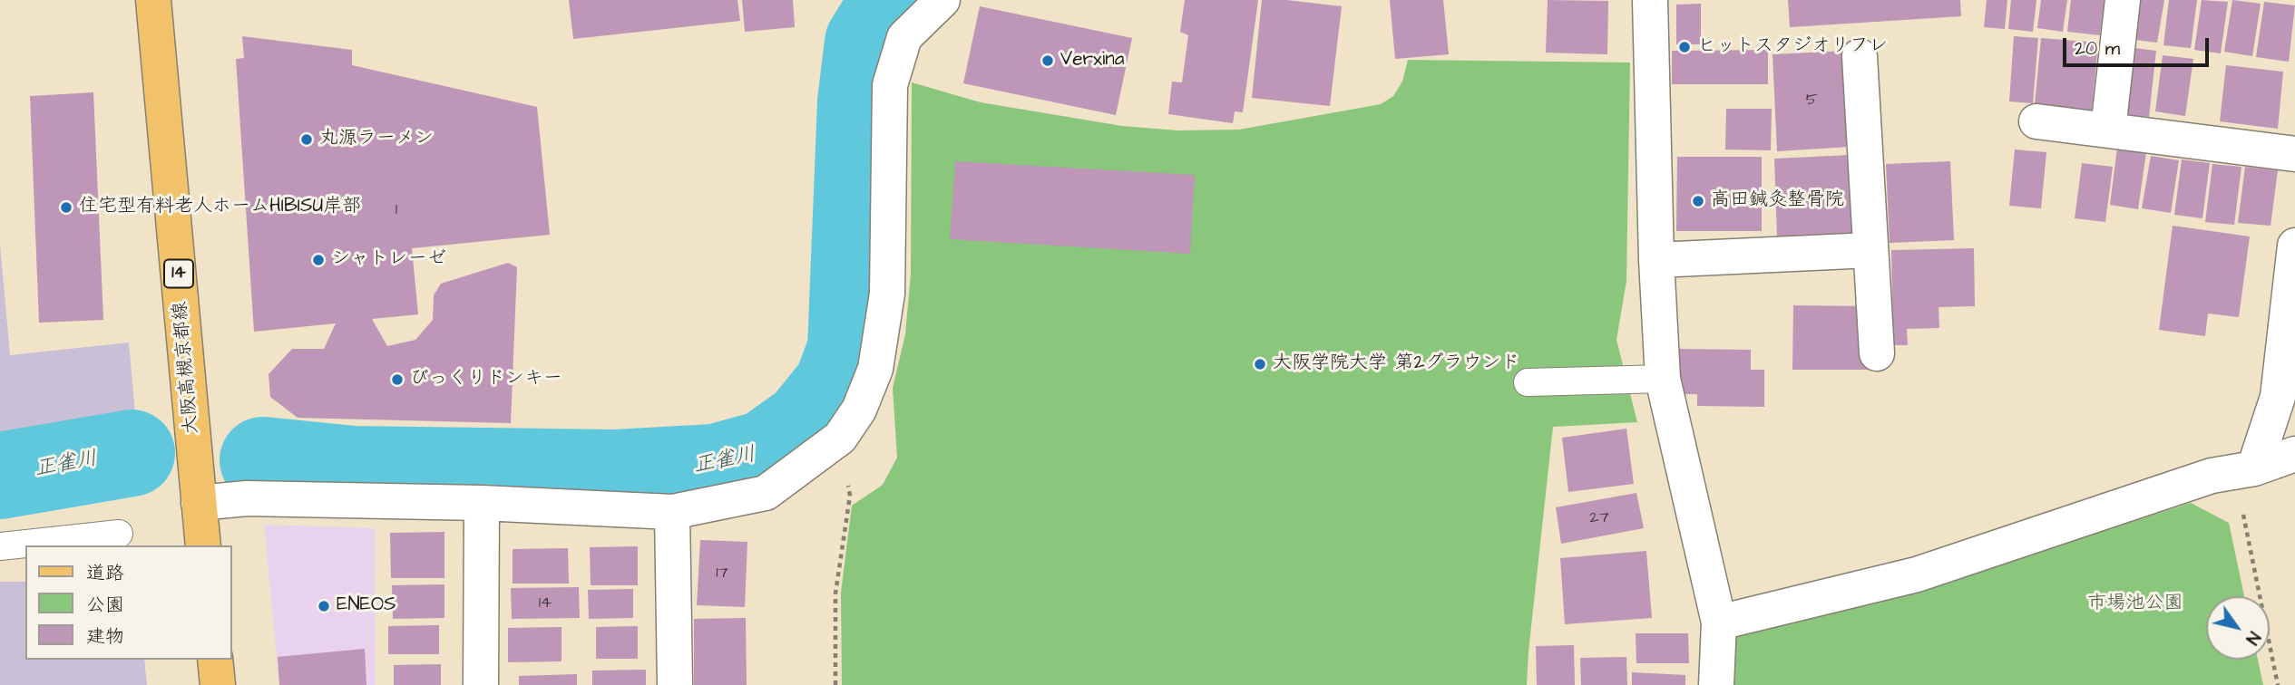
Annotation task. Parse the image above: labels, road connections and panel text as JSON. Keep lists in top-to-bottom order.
{
  "streets": {
    "main road": ["14", "大阪高槻京都線"]
  },
  "water": ["正雀川"],
  "parks": ["市場池公園"],
  "places": [
    "ヒットスタジオリフレ",
    "Verxina",
    "丸源ラーメン",
    "高田鍼灸整骨院",
    "住宅型有料老人ホームHIBISU岸部",
    "シャトレーゼ",
    "大阪学院大学 第2グラウンド",
    "びっくりドンキー",
    "ENEOS"
  ],
  "house_numbers": [
    "5",
    "1",
    "27",
    "17",
    "14"
  ],
  "legend": ["道路", "公園", "建物"],
  "scale_bar": "20 m",
  "north": "bottom right"
}
